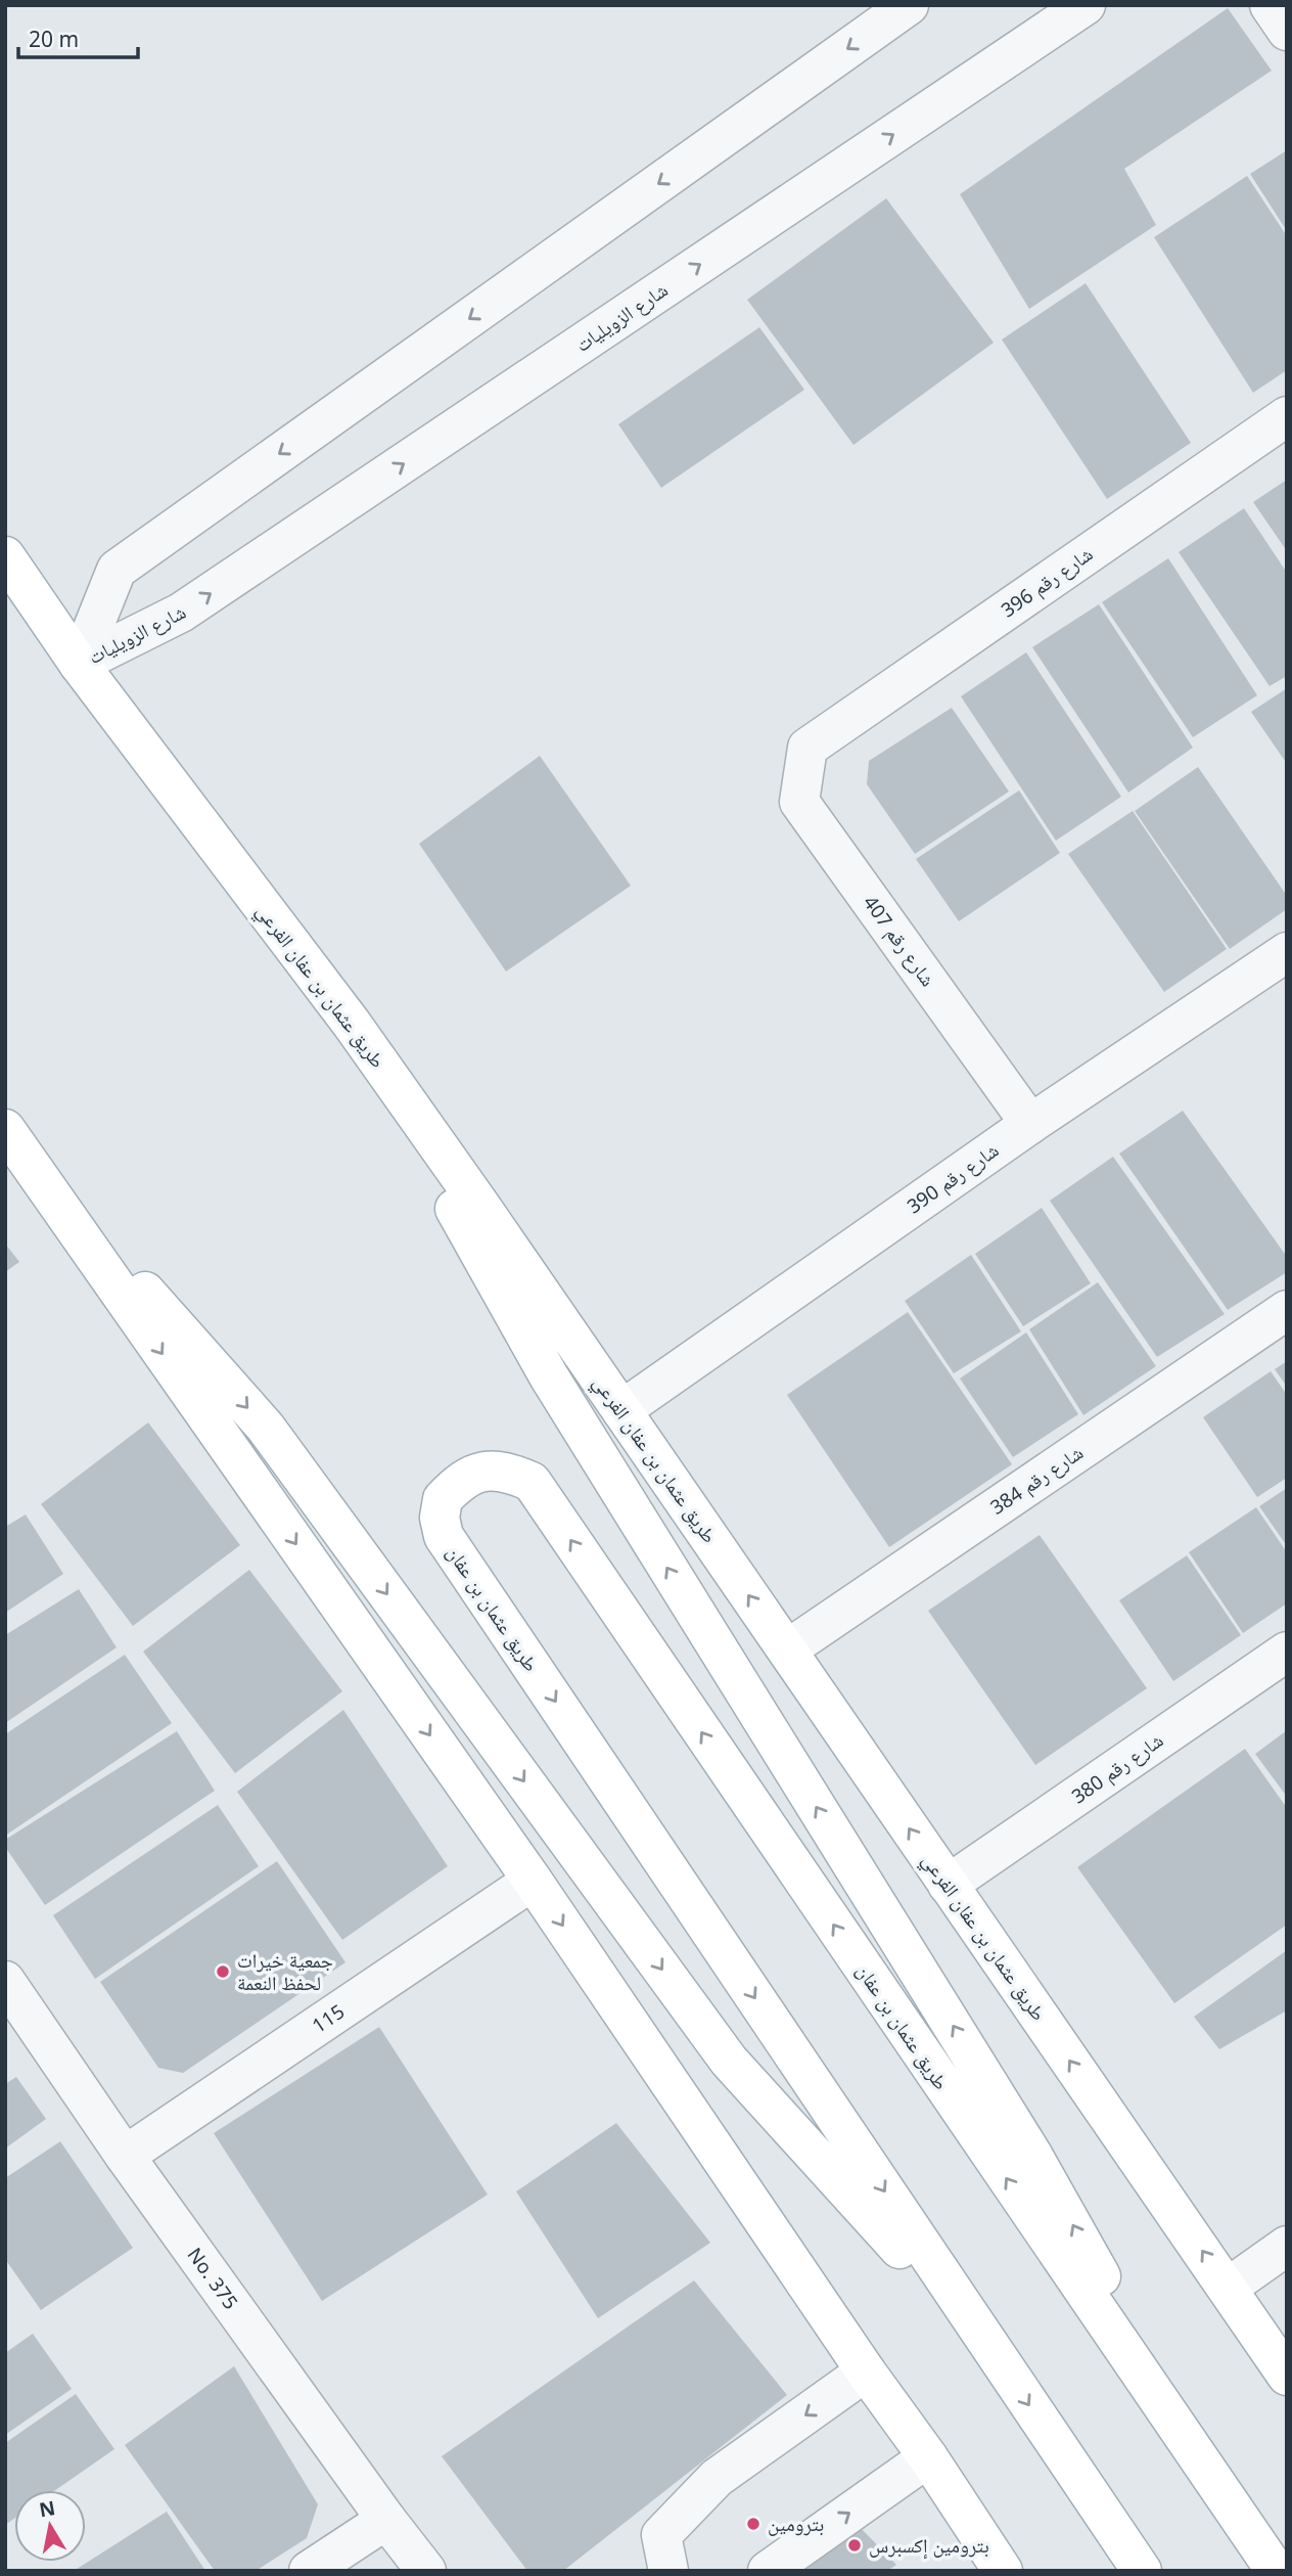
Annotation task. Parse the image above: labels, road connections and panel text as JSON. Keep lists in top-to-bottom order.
{
  "streets": {
    "main road": ["طريق عثمان بن عفان الفرعي", "طريق عثمان بن عفان"],
    "street": [
      "شارع الزويليات",
      "شارع رقم 396",
      "شارع رقم 407",
      "شارع رقم 390",
      "شارع رقم 384",
      "شارع رقم 380",
      "115",
      "No. 375"
    ]
  },
  "crossings": [
    ["شارع الزويليات", "طريق عثمان بن عفان الفرعي"],
    ["شارع رقم 396", "شارع رقم 407"],
    ["شارع رقم 407", "شارع رقم 390"],
    ["طريق عثمان بن عفان الفرعي", "شارع رقم 390"],
    ["طريق عثمان بن عفان الفرعي", "شارع رقم 384"],
    ["طريق عثمان بن عفان الفرعي", "شارع رقم 380"],
    ["115", "No. 375"]
  ],
  "places": ["جمعية خيرات لحفظ النعمة", "بترومين", "بترومين إكسبرس"],
  "scale_bar": "20 m",
  "north": "top"
}
